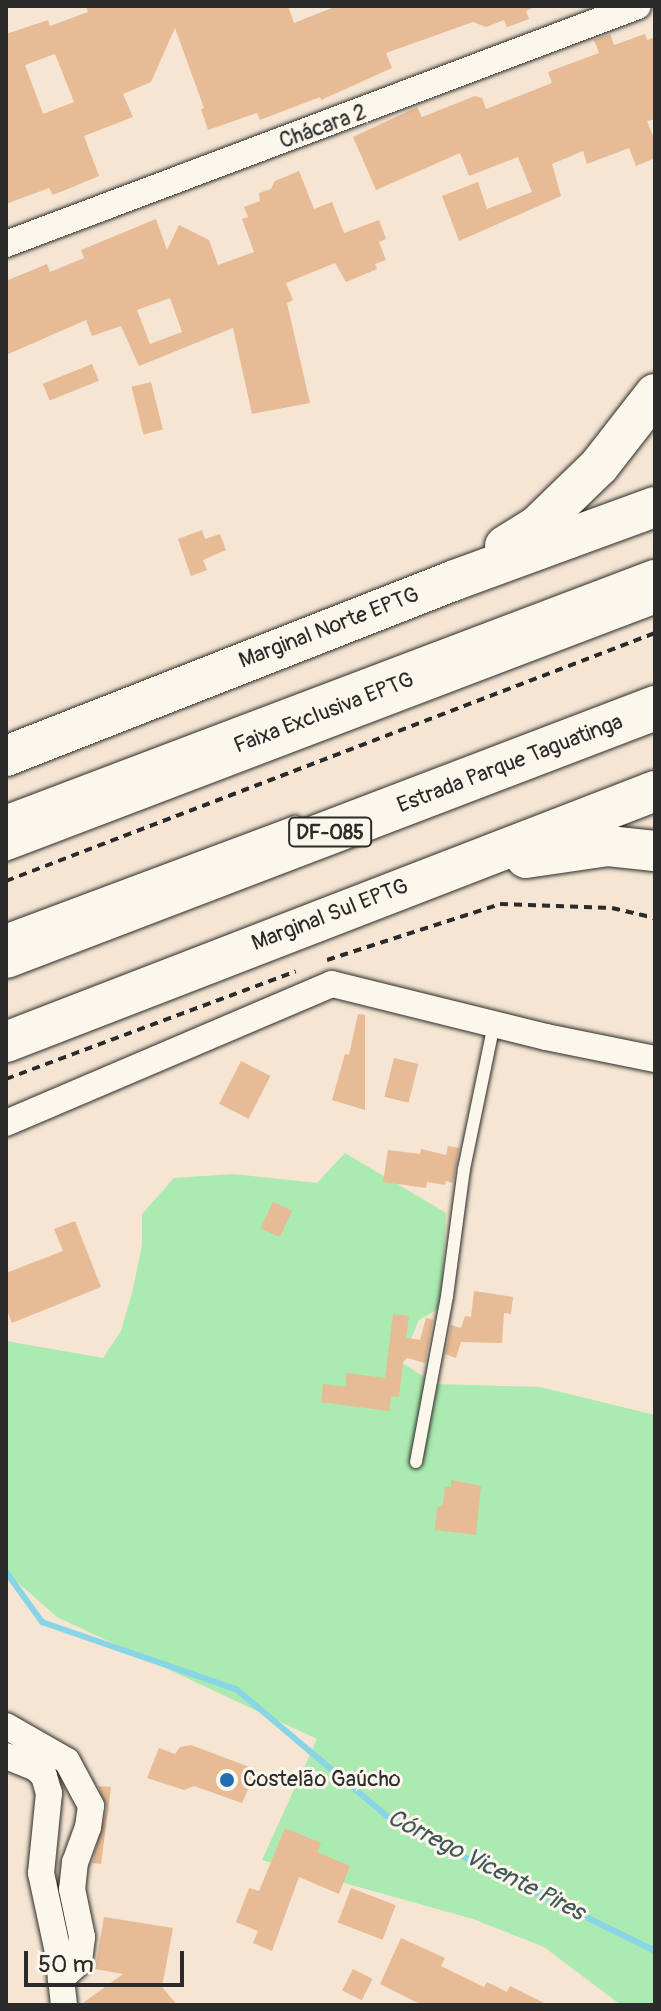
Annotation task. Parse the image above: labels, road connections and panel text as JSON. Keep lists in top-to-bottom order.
{
  "streets": {
    "highway": ["Estrada Parque Taguatinga", "DF-085"],
    "main road": ["Marginal Norte EPTG", "Marginal Sul EPTG"],
    "street": ["Chácara 2"],
    "lane": ["Faixa Exclusiva EPTG"]
  },
  "water": ["Córrego Vicente Pires"],
  "places": ["Costelão Gaúcho"],
  "scale_bar": "50 m"
}
